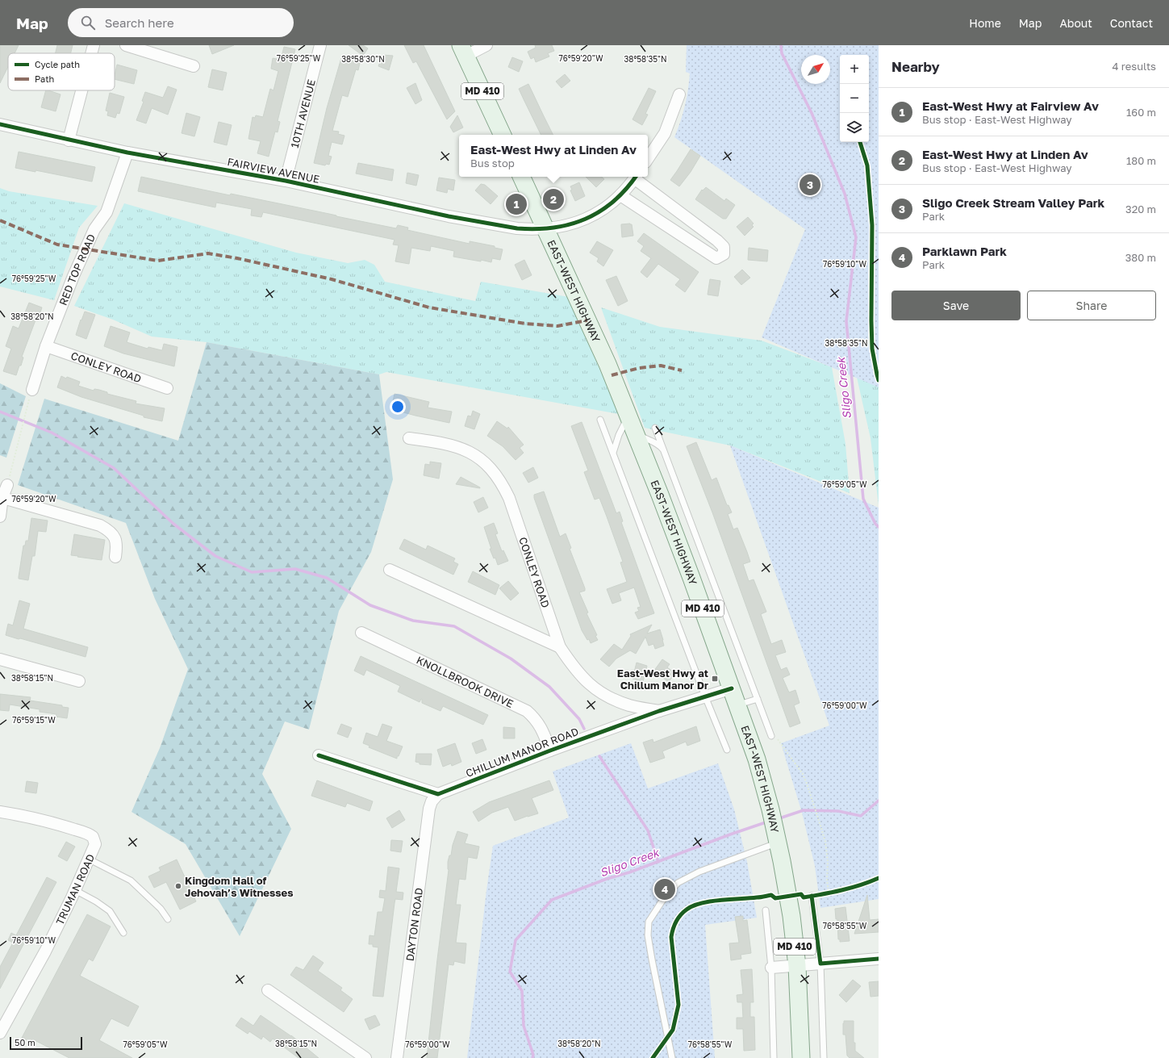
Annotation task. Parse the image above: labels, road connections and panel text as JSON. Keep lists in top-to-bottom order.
{
  "streets": {
    "main road": ["MD 410", "EAST-WEST HIGHWAY"],
    "street": [
      "10TH AVENUE",
      "FAIRVIEW AVENUE",
      "RED TOP ROAD",
      "CONLEY ROAD",
      "KNOLLBROOK DRIVE",
      "CHILLUM MANOR ROAD",
      "TRUMAN ROAD",
      "DAYTON ROAD"
    ]
  },
  "crossings": [
    ["10TH AVENUE", "FAIRVIEW AVENUE"],
    ["FAIRVIEW AVENUE", "RED TOP ROAD"],
    ["FAIRVIEW AVENUE", "EAST-WEST HIGHWAY"],
    ["RED TOP ROAD", "CONLEY ROAD"],
    ["EAST-WEST HIGHWAY", "CHILLUM MANOR ROAD"],
    ["CONLEY ROAD", "CHILLUM MANOR ROAD"],
    ["KNOLLBROOK DRIVE", "CHILLUM MANOR ROAD"],
    ["CHILLUM MANOR ROAD", "DAYTON ROAD"]
  ],
  "water": ["Sligo Creek"],
  "places": {
    "transit": ["East-West Hwy at Chillum Manor Dr"],
    "other": ["Kingdom Hall of Jehovah’s Witnesses"]
  },
  "legend": ["Cycle path", "Path"],
  "scale_bar": "50 m",
  "north": "top right",
  "page": {
    "header": "Map",
    "search": "Search here",
    "nav": [
      "Home",
      "Map",
      "About",
      "Contact"
    ],
    "heading": ["Nearby", "4 results"],
    "map_buttons": ["+", "−"],
    "list": [
      {
        "mark": "1",
        "name": "East-West Hwy at Fairview Av",
        "note": "Bus stop · East-West Highway",
        "value": "160 m"
      },
      {
        "mark": "2",
        "name": "East-West Hwy at Linden Av",
        "note": "Bus stop · East-West Highway",
        "value": "180 m"
      },
      {
        "mark": "3",
        "name": "Sligo Creek Stream Valley Park",
        "note": "Park",
        "value": "320 m"
      },
      {
        "mark": "4",
        "name": "Parklawn Park",
        "note": "Park",
        "value": "380 m"
      }
    ],
    "popup": ["East-West Hwy at Linden Av", "Bus stop"],
    "pins": [
      "3",
      "2",
      "1",
      "4"
    ],
    "buttons": ["Save", "Share"],
    "scale": "50 m"
  },
  "coordinates": [
    "76°59'25\"W",
    "76°59'20\"W",
    "38°58'30\"N",
    "38°58'35\"N",
    "76°59'10\"W",
    "38°58'20\"N",
    "76°59'05\"W",
    "38°58'15\"N",
    "76°59'00\"W",
    "76°59'15\"W",
    "76°58'55\"W"
  ]
}
